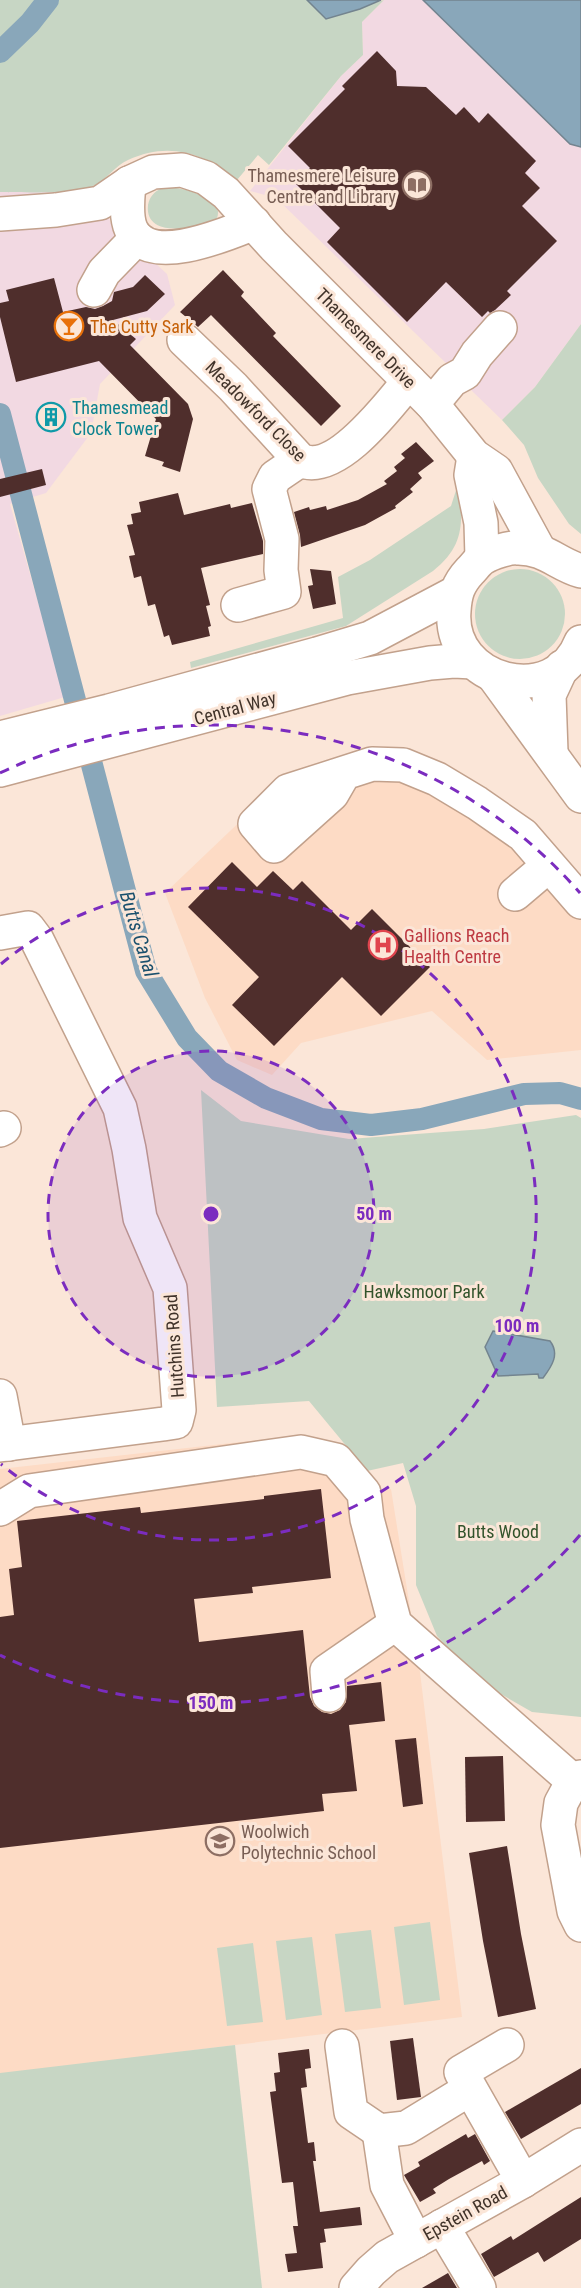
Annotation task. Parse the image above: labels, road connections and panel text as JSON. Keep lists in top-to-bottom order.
{
  "streets": {
    "street": [
      "Thamesmere Drive",
      "Meadowford Close",
      "Central Way",
      "Hutchins Road",
      "Epstein Road"
    ]
  },
  "crossings": [
    ["Thamesmere Drive", "Meadowford Close"]
  ],
  "water": ["Butts Canal"],
  "parks": ["Hawksmoor Park", "Butts Wood"],
  "places": {
    "library": ["Thamesmere Leisure Centre and Library"],
    "bar": ["The Cutty Sark"],
    "building": ["Thamesmead Clock Tower"],
    "hospital": ["Gallions Reach Health Centre"],
    "school or university": ["Woolwich Polytechnic School"]
  },
  "rings": ["50 m", "100 m", "150 m"]
}
